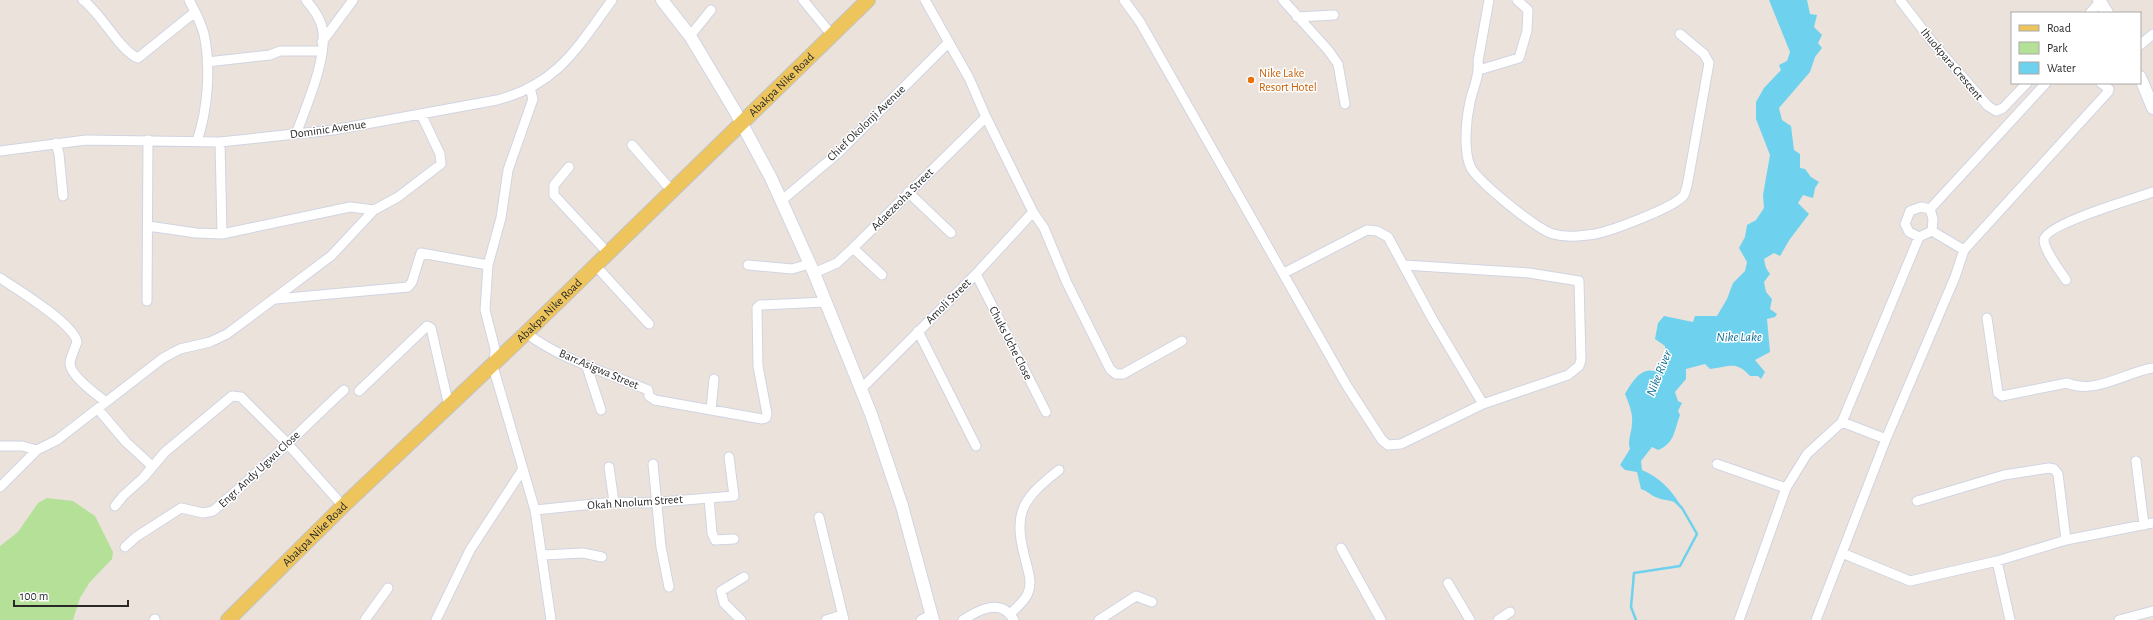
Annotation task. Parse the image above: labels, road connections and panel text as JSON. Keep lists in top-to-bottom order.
{
  "streets": {
    "main road": ["Abakpa Nike Road"],
    "street": [
      "Ihuokpara Crescent",
      "Chief Okolonji Avenue",
      "Dominic Avenue",
      "Adaezeoha Street",
      "Amoli Street",
      "Chuks Uche Close",
      "Barr.Asigwa Street",
      "Engr. Andy Ugwu Close",
      "Okah Nnolum Street"
    ]
  },
  "crossings": [
    ["Abakpa Nike Road", "Barr.Asigwa Street"],
    ["Amoli Street", "Chuks Uche Close"]
  ],
  "water": ["Nike Lake", "Nike River"],
  "places": ["Nike Lake Resort Hotel"],
  "legend": ["Road", "Park", "Water"],
  "scale_bar": "100 m"
}
